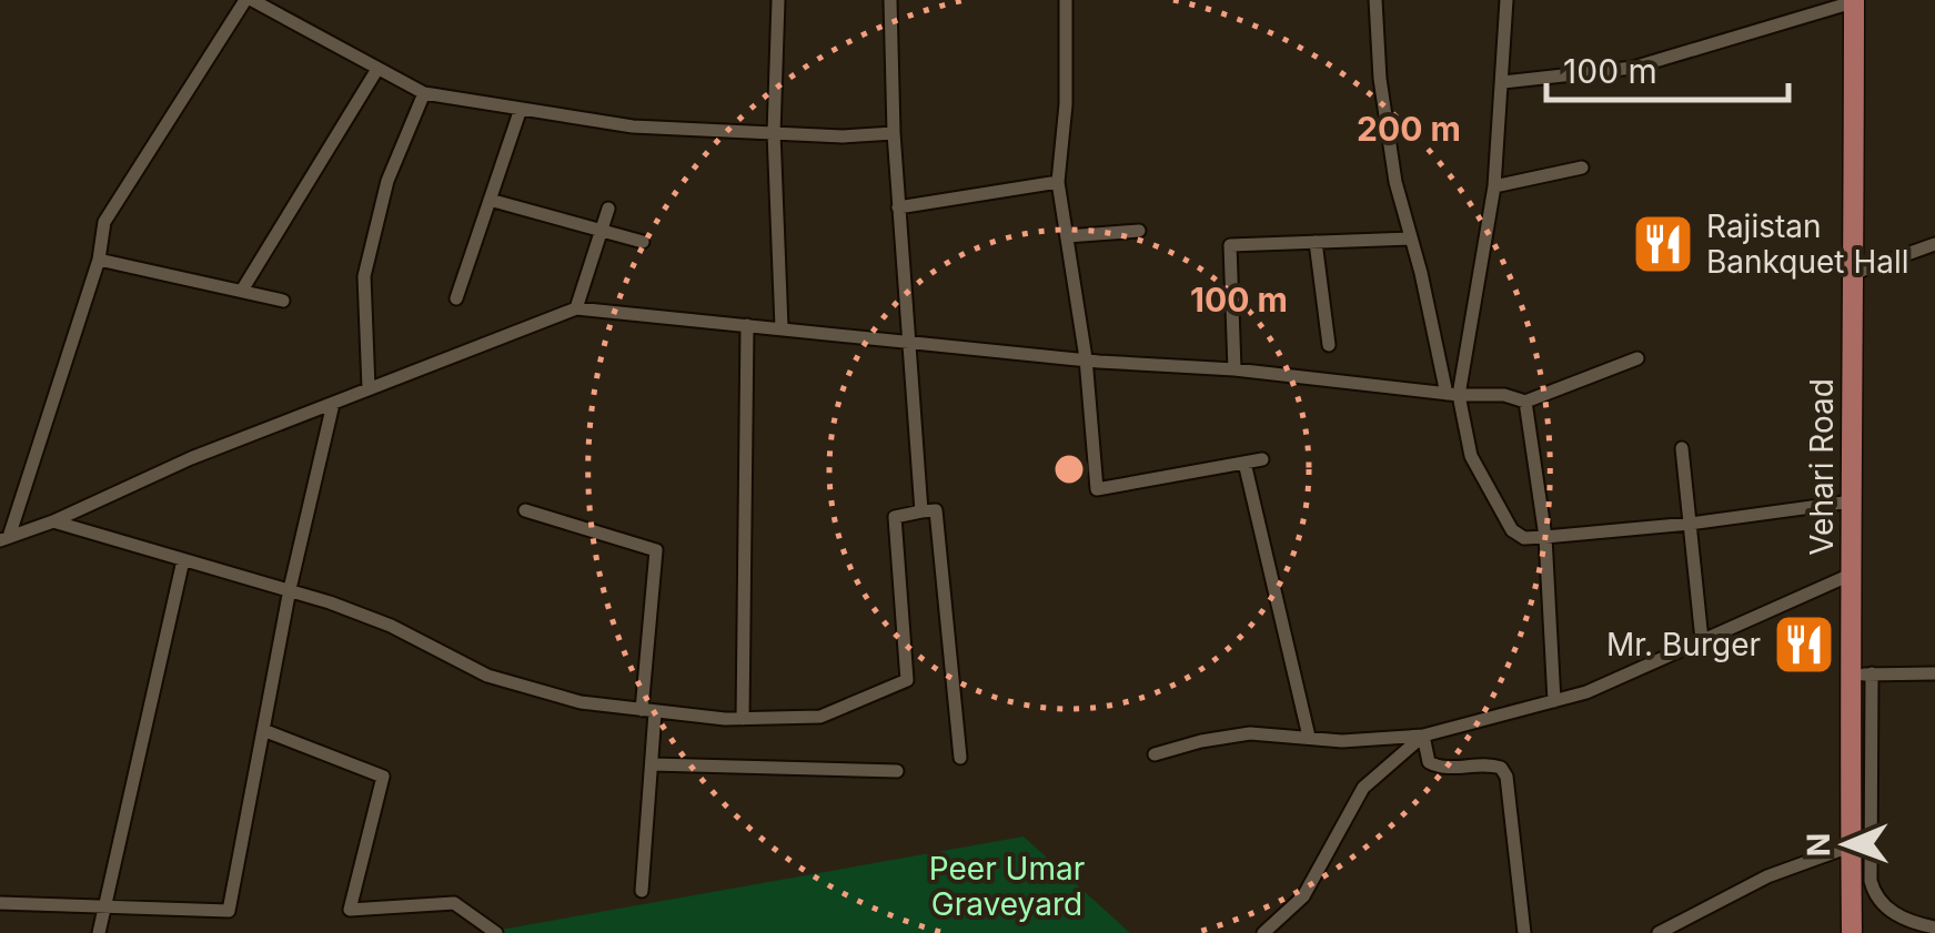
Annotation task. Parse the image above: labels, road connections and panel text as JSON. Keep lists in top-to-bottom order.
{
  "streets": {
    "main road": ["Vehari Road"]
  },
  "parks": ["Peer Umar Graveyard"],
  "places": {
    "restaurant": ["Rajistan Bankquet Hall", "Mr. Burger"]
  },
  "scale_bar": "100 m",
  "north": "left",
  "rings": ["200 m", "100 m"]
}
